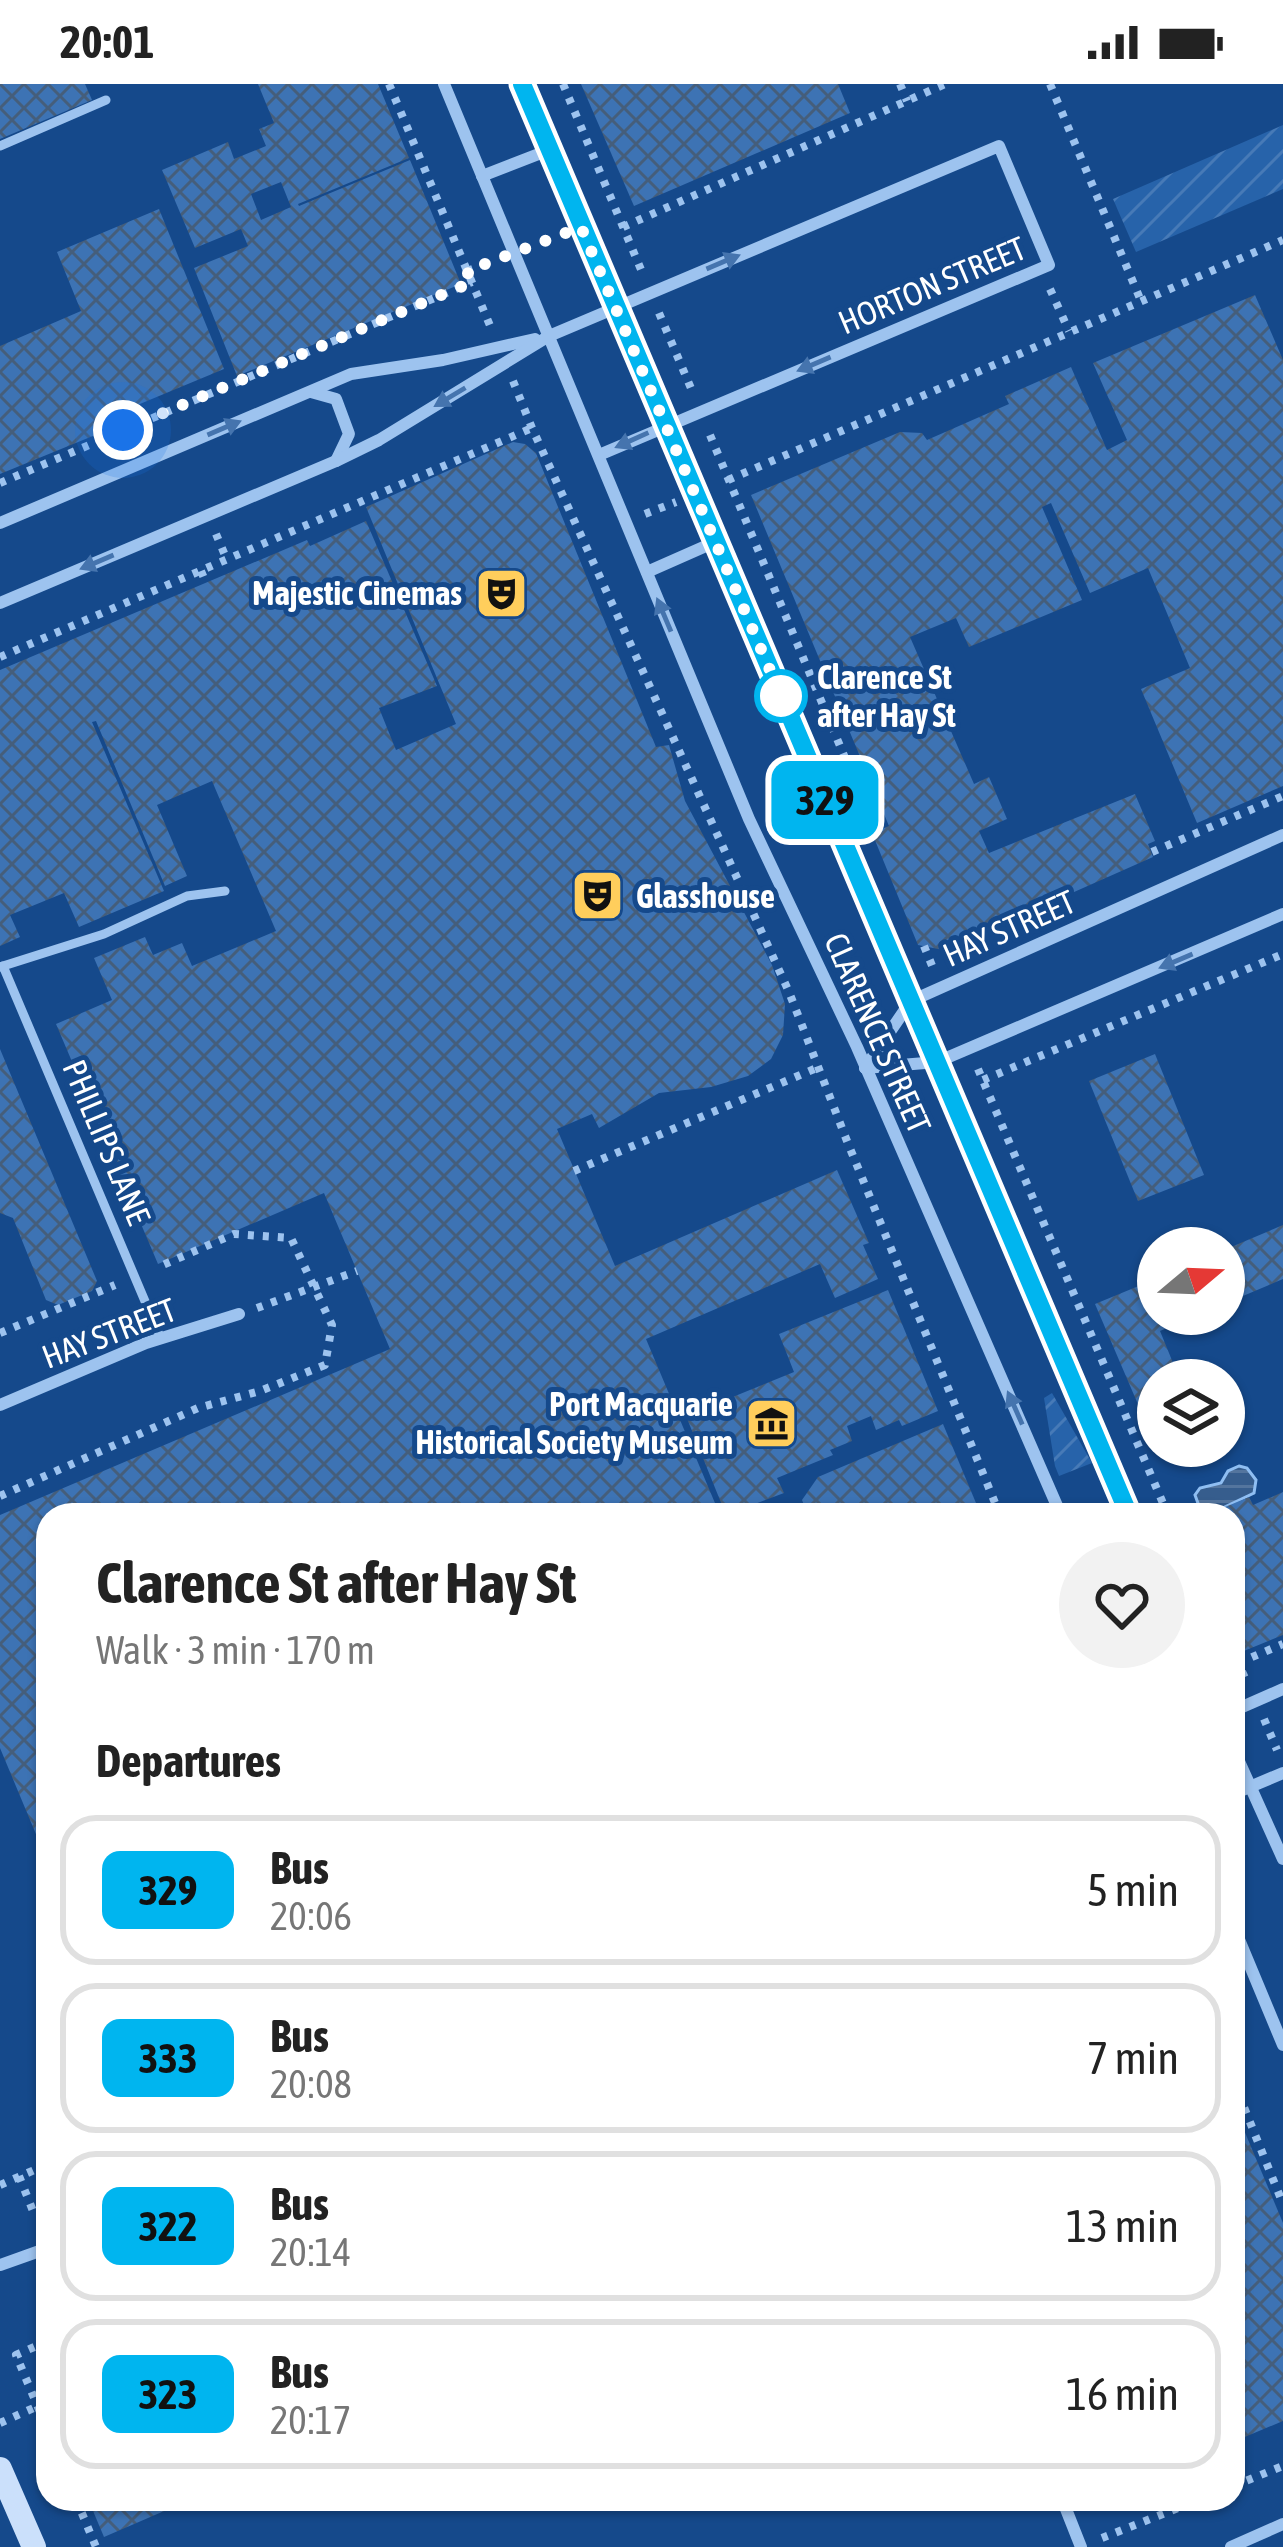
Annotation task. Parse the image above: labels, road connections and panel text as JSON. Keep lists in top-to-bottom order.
{
  "streets": {
    "street": ["HORTON STREET", "HAY STREET", "CLARENCE STREET"],
    "lane": ["PHILLIPS LANE"]
  },
  "crossings": [
    ["HORTON STREET", "CLARENCE STREET"],
    ["HAY STREET", "CLARENCE STREET"],
    ["HAY STREET", "PHILLIPS LANE"]
  ],
  "places": {
    "theatre": ["Majestic Cinemas", "Glasshouse"],
    "other": ["Clarence St after Hay St"],
    "museum": ["Port Macquarie Historical Society Museum"]
  },
  "lines": ["bus line 329"],
  "north": "right",
  "page": {
    "status": "20:01",
    "on_map": "329",
    "heading": [
      ["Clarence St after Hay St", "Walk · 3 min · 170 m"],
      "Departures"
    ],
    "list": [
      {
        "mark": "329",
        "name": "Bus",
        "note": "20:06",
        "value": "5 min"
      },
      {
        "mark": "333",
        "name": "Bus",
        "note": "20:08",
        "value": "7 min"
      },
      {
        "mark": "322",
        "name": "Bus",
        "note": "20:14",
        "value": "13 min"
      },
      {
        "mark": "323",
        "name": "Bus",
        "note": "20:17",
        "value": "16 min"
      }
    ]
  }
}
